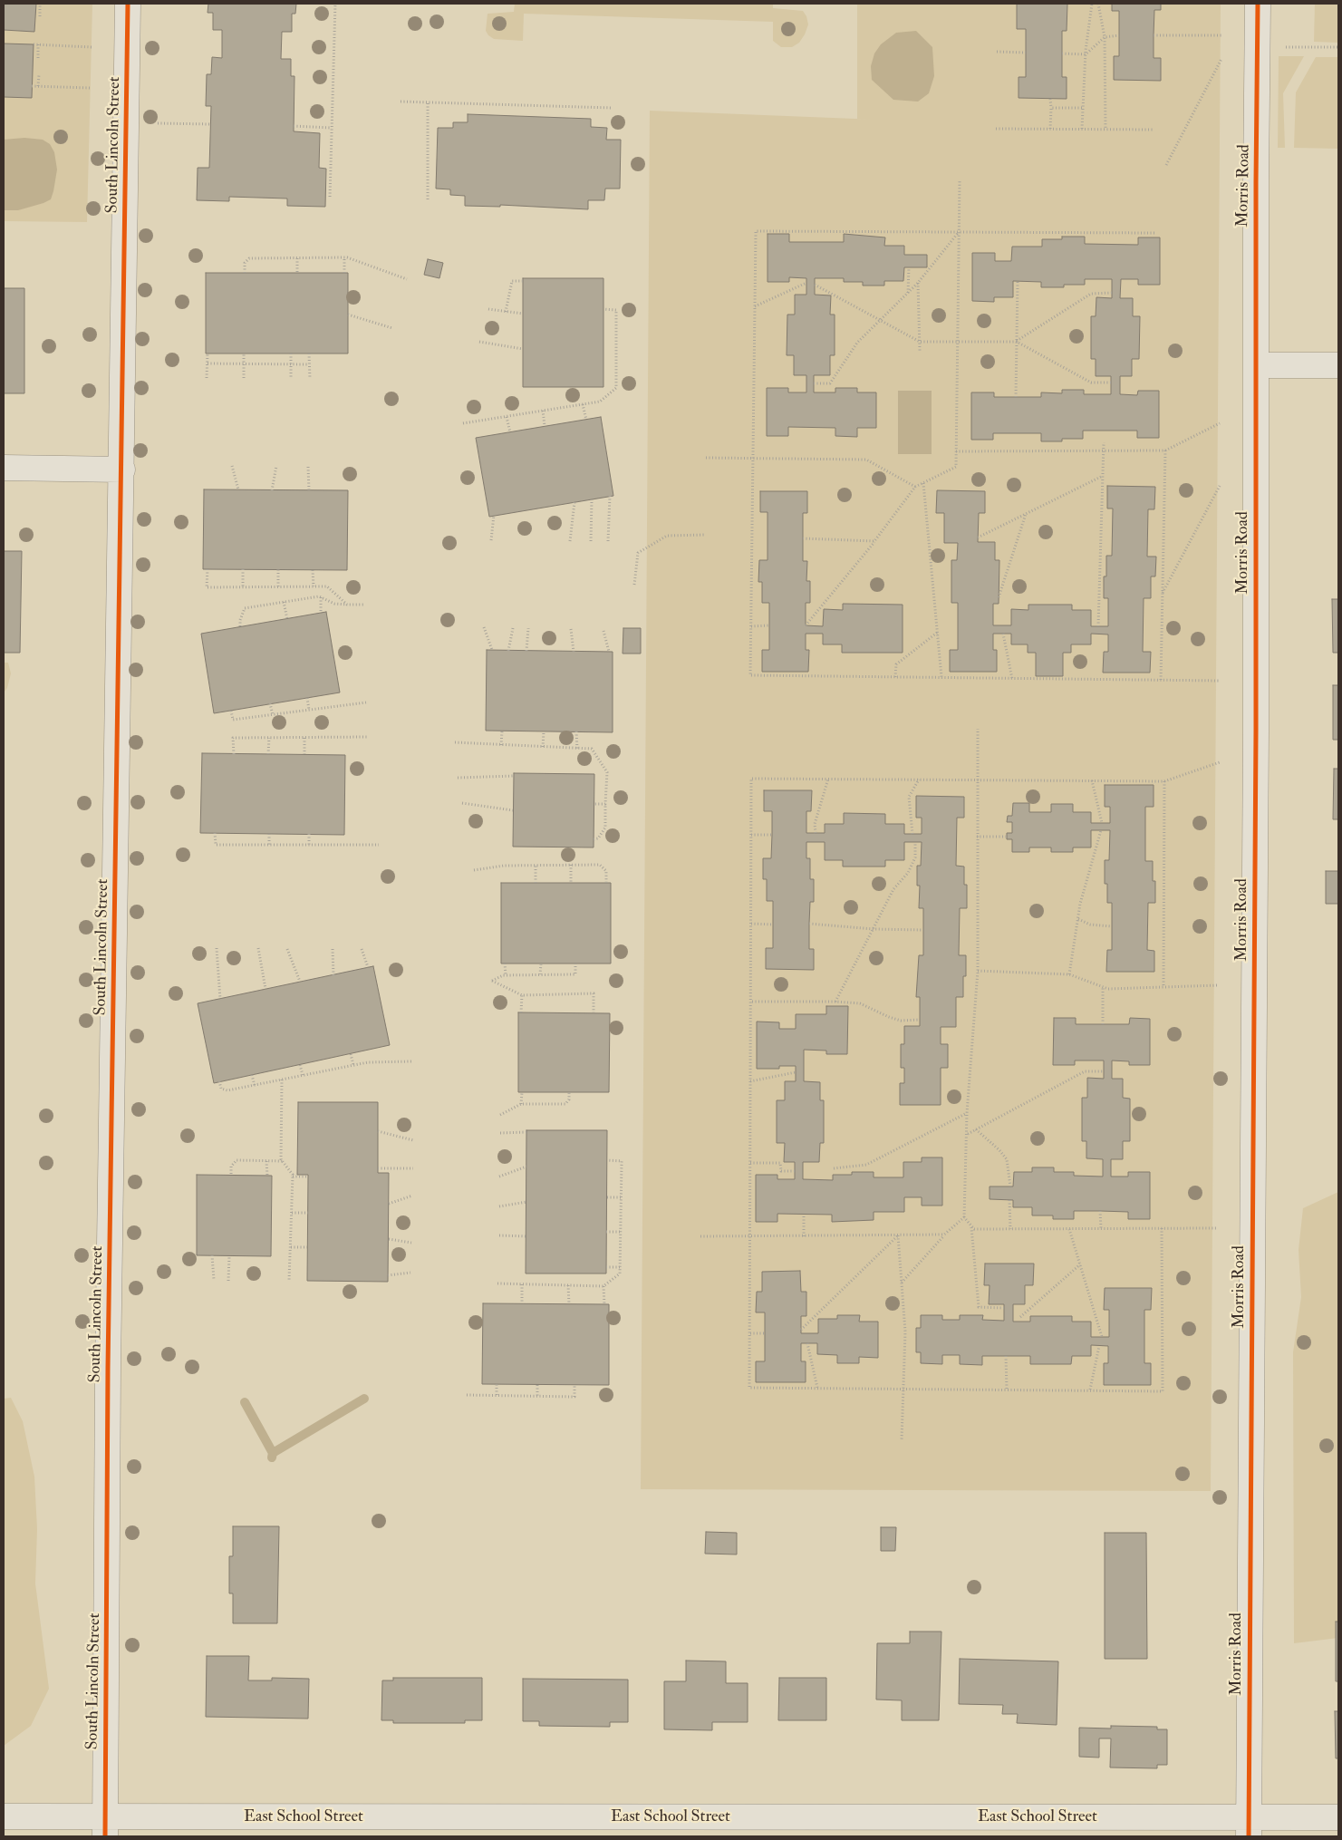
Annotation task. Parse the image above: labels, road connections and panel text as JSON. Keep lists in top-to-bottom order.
{
  "streets": {
    "street": ["South Lincoln Street", "Morris Road", "East School Street"]
  },
  "crossings": [
    ["South Lincoln Street", "East School Street"],
    ["Morris Road", "East School Street"]
  ]
}
